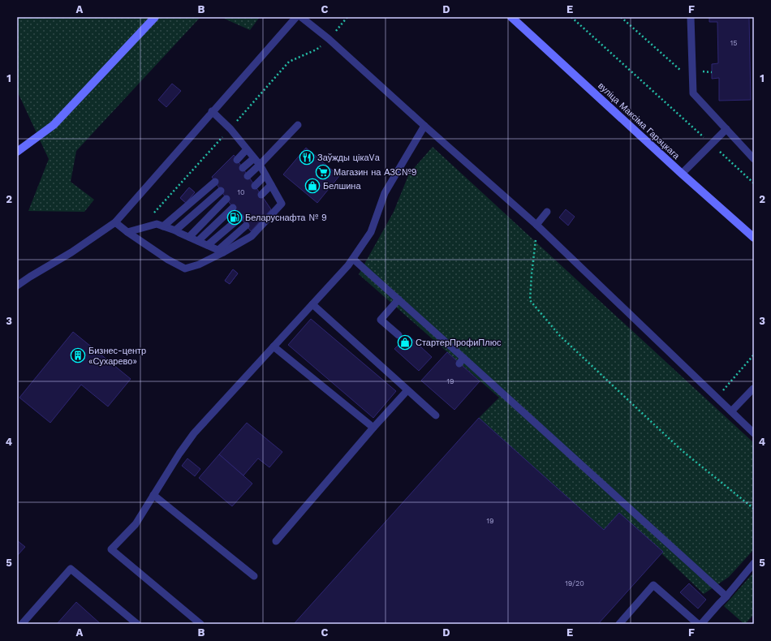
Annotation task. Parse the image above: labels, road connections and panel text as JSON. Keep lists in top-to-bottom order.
{
  "streets": {
    "main road": ["вуліца Максіма Гарэцкага"]
  },
  "places": {
    "restaurant": ["Заўжды цікаVа"],
    "supermarket": ["Магазин на АЗС№9"],
    "shop": ["Белшина", "СтартерПрофиПлюс"],
    "fuel station": ["Беларуснафта № 9"],
    "building": ["Бизнес-центр «Сухарево»"]
  },
  "house_numbers": [
    "15",
    "10",
    "19",
    "19",
    "19/20"
  ],
  "grid": {
    "columns": [
      "A",
      "B",
      "C",
      "D",
      "E",
      "F"
    ],
    "rows": [
      "1",
      "2",
      "3",
      "4",
      "5"
    ]
  }
}
